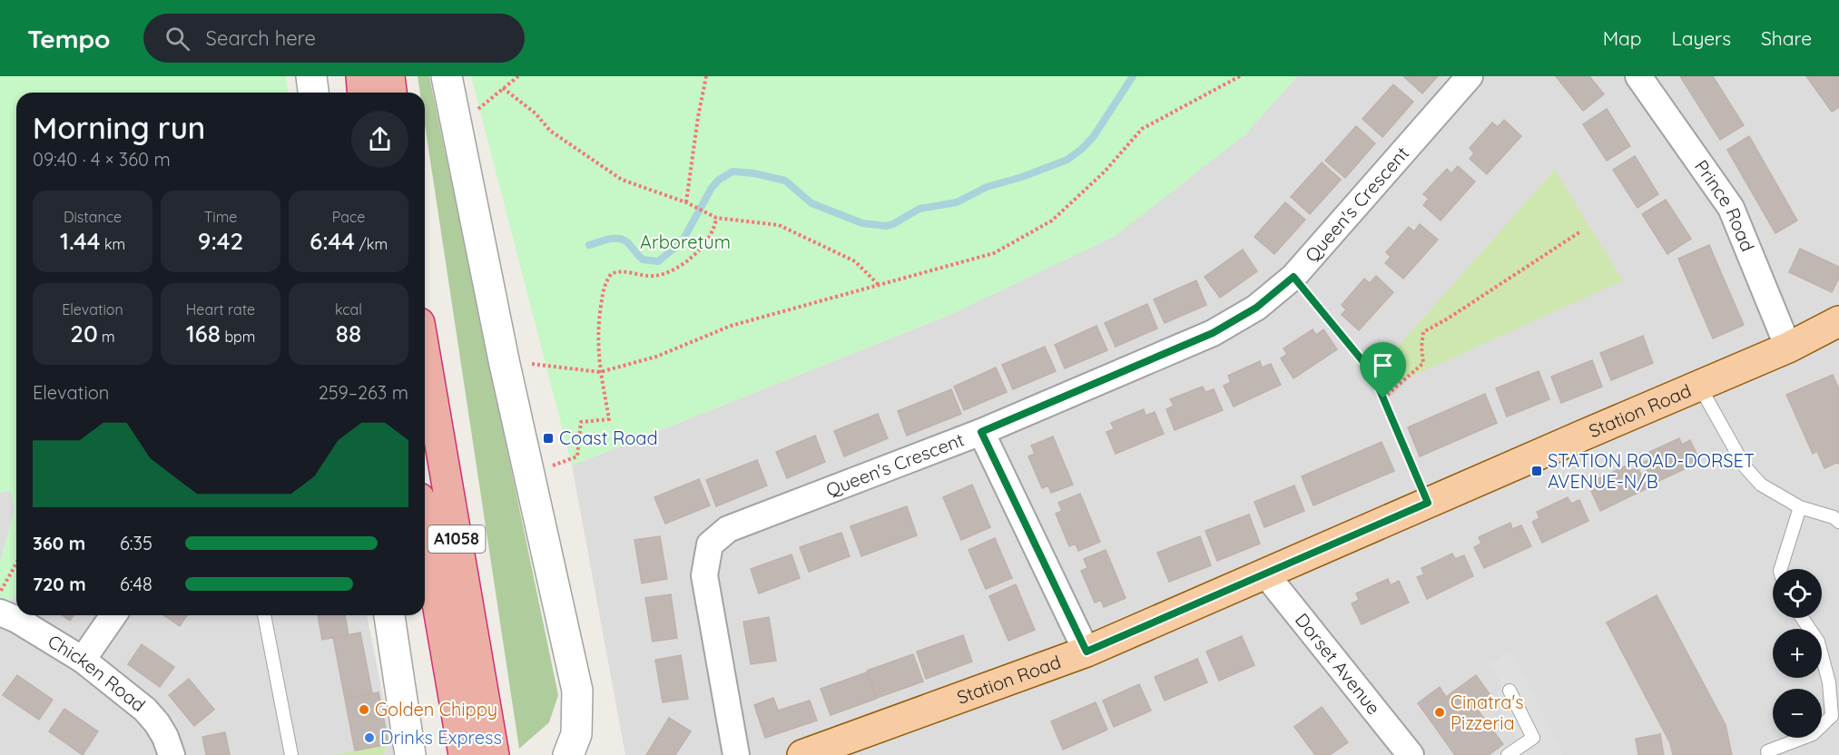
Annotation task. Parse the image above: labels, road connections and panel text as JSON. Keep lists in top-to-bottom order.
{
  "streets": {
    "highway": ["A1058"],
    "main road": ["Station Road"],
    "street": [
      "Queen's Crescent",
      "Prince Road",
      "Dorset Avenue",
      "Chicken Road"
    ]
  },
  "crossings": [
    ["Prince Road", "Station Road"],
    ["Station Road", "Dorset Avenue"]
  ],
  "parks": ["Arboretum"],
  "places": {
    "transit": ["Coast Road", "STATION ROAD-DORSET AVENUE-N/B"],
    "other": ["Golden Chippy", "Cinatra's Pizzeria", "Drinks Express"]
  },
  "page": {
    "header": "Tempo",
    "search": "Search here",
    "nav": ["Map", "Layers", "Share"],
    "heading": ["Morning run", "09:40 · 4 × 360 m"],
    "stats": [
      ["Distance", "1.44 km"],
      ["Time", "9:42"],
      ["Pace", "6:44 /km"],
      ["Elevation", "20 m"],
      ["Heart rate", "168 bpm"],
      ["kcal", "88"]
    ],
    "chart": ["Elevation", "259–263 m"],
    "list": [
      {
        "name": "360 m",
        "note": "6:35"
      },
      {
        "name": "720 m",
        "note": "6:48"
      }
    ],
    "map_buttons": ["+", "−"]
  }
}
